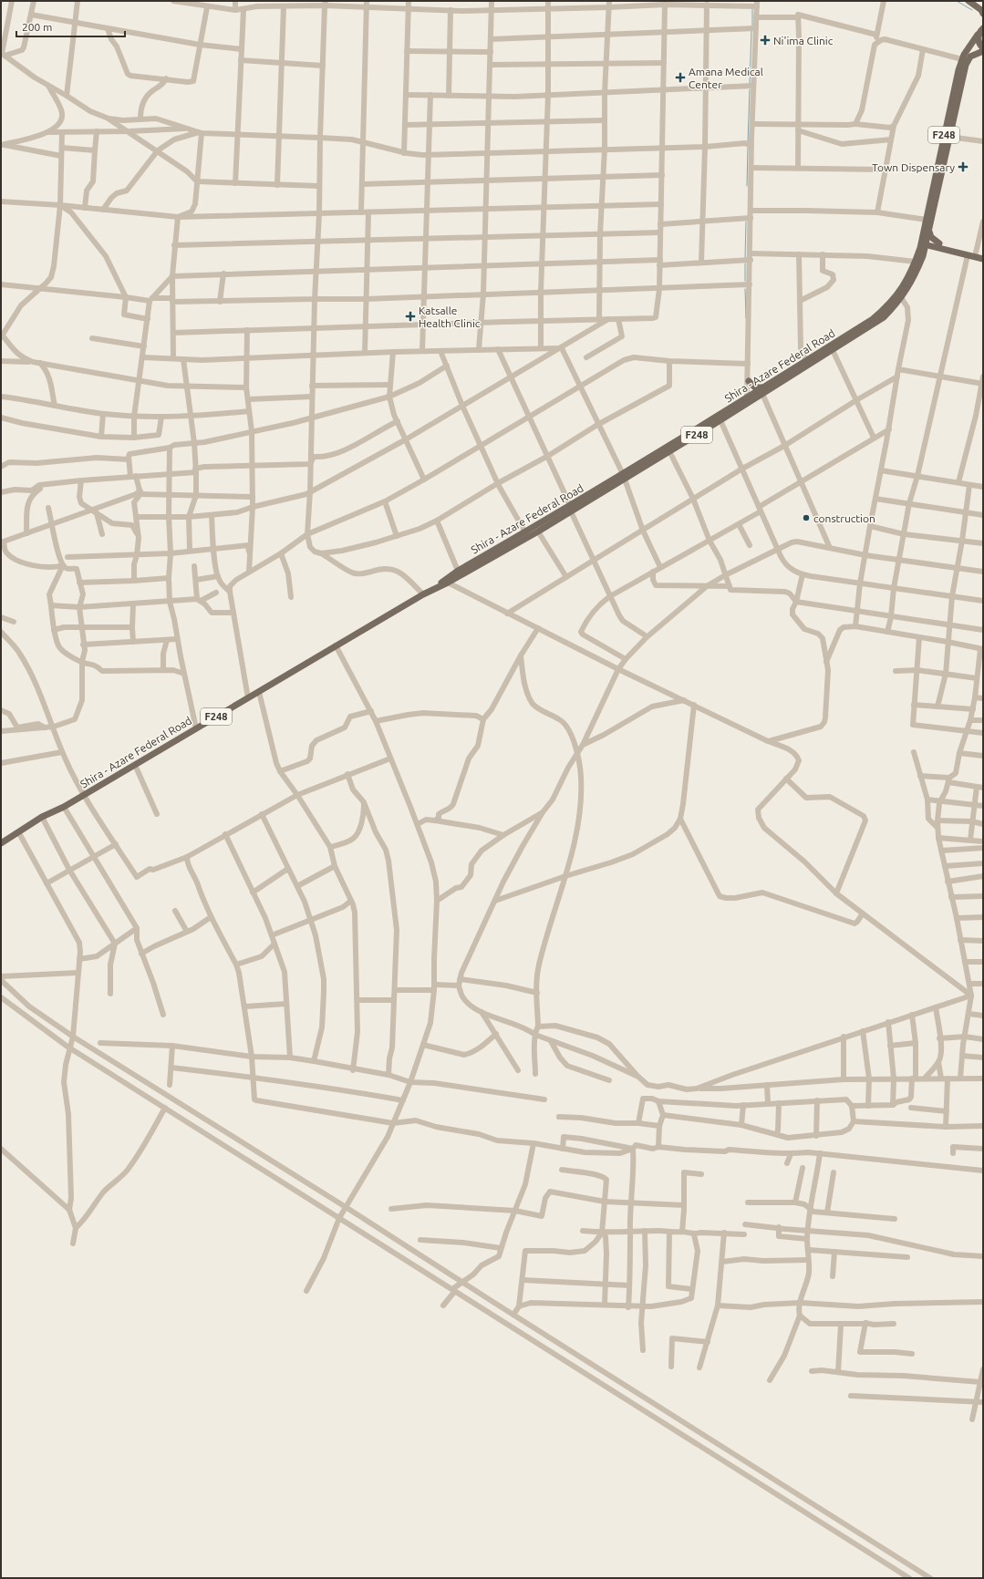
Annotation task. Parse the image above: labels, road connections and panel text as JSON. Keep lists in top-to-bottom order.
{
  "streets": {
    "main road": ["F248", "Shira - Azare Federal Road"]
  },
  "places": {
    "health": [
      "Ni'ima Clinic",
      "Amana Medical Center",
      "Town Dispensary",
      "Katsalle Health Clinic"
    ],
    "other": ["construction"]
  },
  "scale_bar": "200 m"
}
